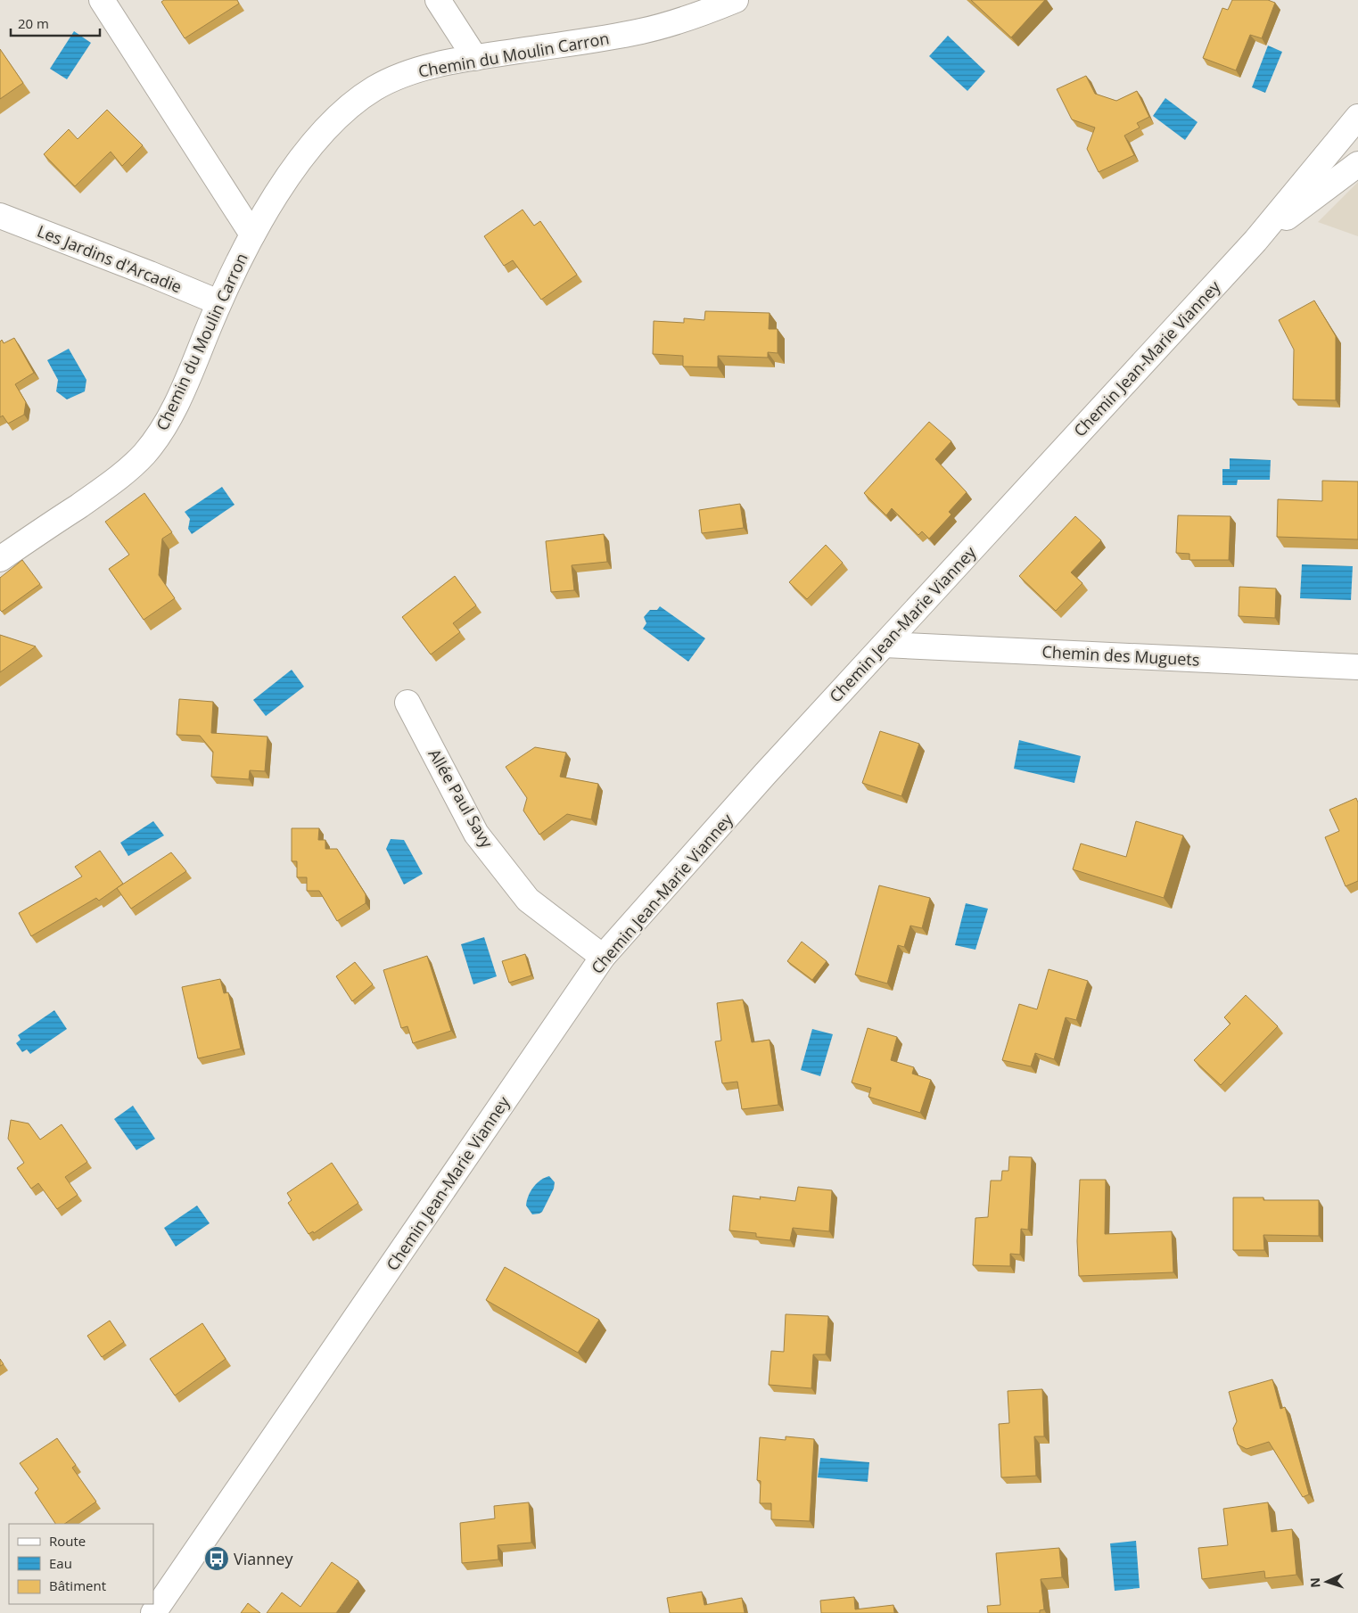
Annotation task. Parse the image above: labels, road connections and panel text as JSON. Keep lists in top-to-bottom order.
{
  "streets": {
    "street": [
      "Chemin du Moulin Carron",
      "Les Jardins d'Arcadie",
      "Chemin Jean-Marie Vianney",
      "Chemin des Muguets",
      "Allée Paul Savy"
    ]
  },
  "crossings": [
    ["Chemin du Moulin Carron", "Les Jardins d'Arcadie"],
    ["Chemin Jean-Marie Vianney", "Chemin des Muguets"],
    ["Chemin Jean-Marie Vianney", "Allée Paul Savy"]
  ],
  "places": {
    "bus stop": ["Vianney"]
  },
  "legend": ["Route", "Eau", "Bâtiment"],
  "scale_bar": "20 m",
  "north": "left"
}
